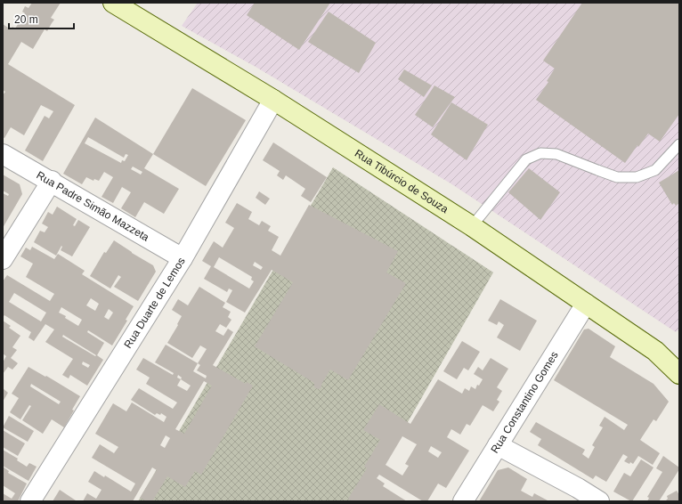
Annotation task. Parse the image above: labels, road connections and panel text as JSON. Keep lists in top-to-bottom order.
{
  "streets": {
    "main road": ["Rua Tibúrcio de Souza"],
    "street": ["Rua Padre Simão Mazzeta", "Rua Duarte de Lemos", "Rua Constantino Gomes"]
  },
  "crossings": [
    ["Rua Tibúrcio de Souza", "Rua Duarte de Lemos"],
    ["Rua Tibúrcio de Souza", "Rua Constantino Gomes"],
    ["Rua Padre Simão Mazzeta", "Rua Duarte de Lemos"]
  ],
  "scale_bar": "20 m"
}
